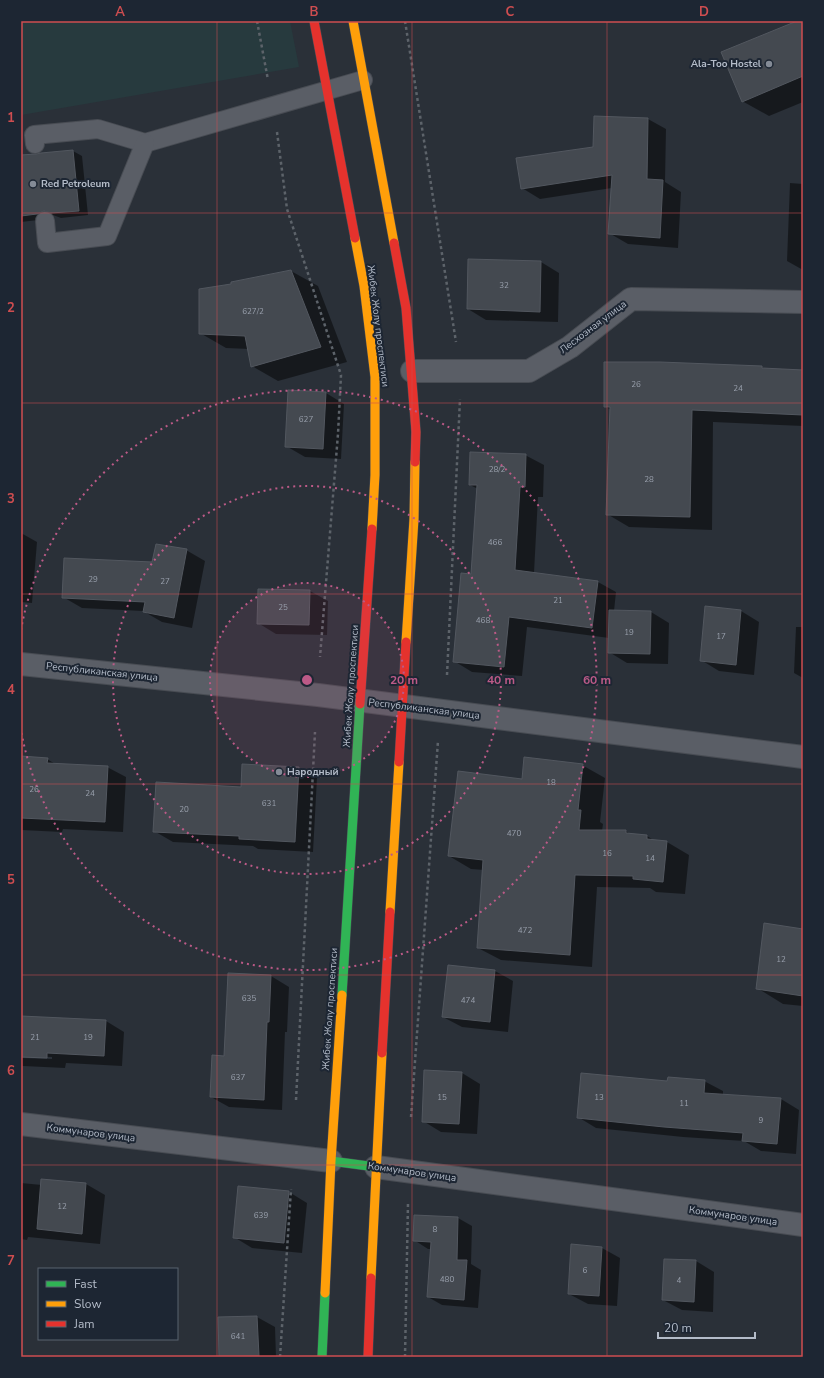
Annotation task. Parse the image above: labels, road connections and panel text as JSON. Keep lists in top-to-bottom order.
{
  "streets": {
    "main road": ["Жибек Жолу проспектиси", "Коммунаров улица"],
    "street": ["Лесхозная улица", "Республиканская улица"]
  },
  "crossings": [
    ["Жибек Жолу проспектиси", "Республиканская улица"],
    ["Жибек Жолу проспектиси", "Коммунаров улица"]
  ],
  "places": ["Ala-Too Hostel", "Red Petroleum", "Народный"],
  "house_numbers": [
    "32",
    "627/2",
    "26",
    "24",
    "627",
    "28/2",
    "28",
    "466",
    "29",
    "27",
    "21",
    "25",
    "468",
    "19",
    "17",
    "18",
    "26",
    "24",
    "631",
    "20",
    "470",
    "16",
    "14",
    "472",
    "12",
    "635",
    "474",
    "21",
    "19",
    "637",
    "15",
    "13",
    "11",
    "9",
    "12",
    "639",
    "8",
    "6",
    "480",
    "4",
    "641"
  ],
  "legend": ["Fast", "Slow", "Jam"],
  "scale_bar": "20 m",
  "grid": {
    "columns": [
      "A",
      "B",
      "C",
      "D"
    ],
    "rows": [
      "1",
      "2",
      "3",
      "4",
      "5",
      "6",
      "7"
    ]
  },
  "rings": ["20 m", "40 m", "60 m"]
}
